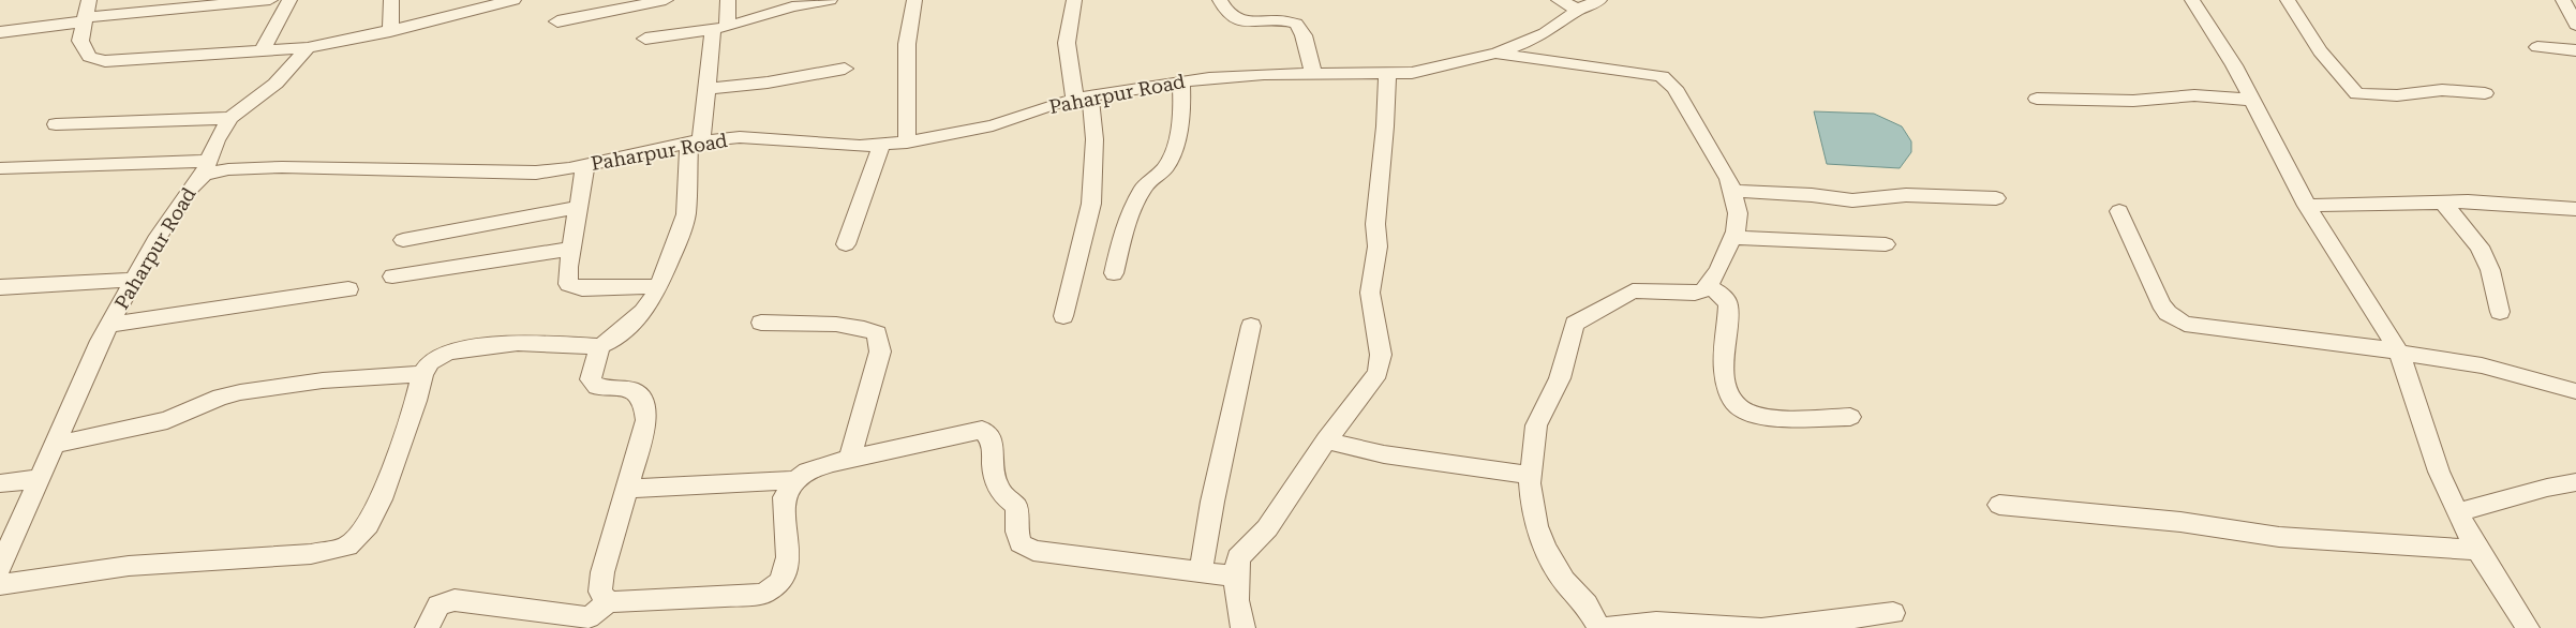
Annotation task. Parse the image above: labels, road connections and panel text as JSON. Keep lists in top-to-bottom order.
{
  "streets": {
    "street": ["Paharpur Road"]
  }
}
